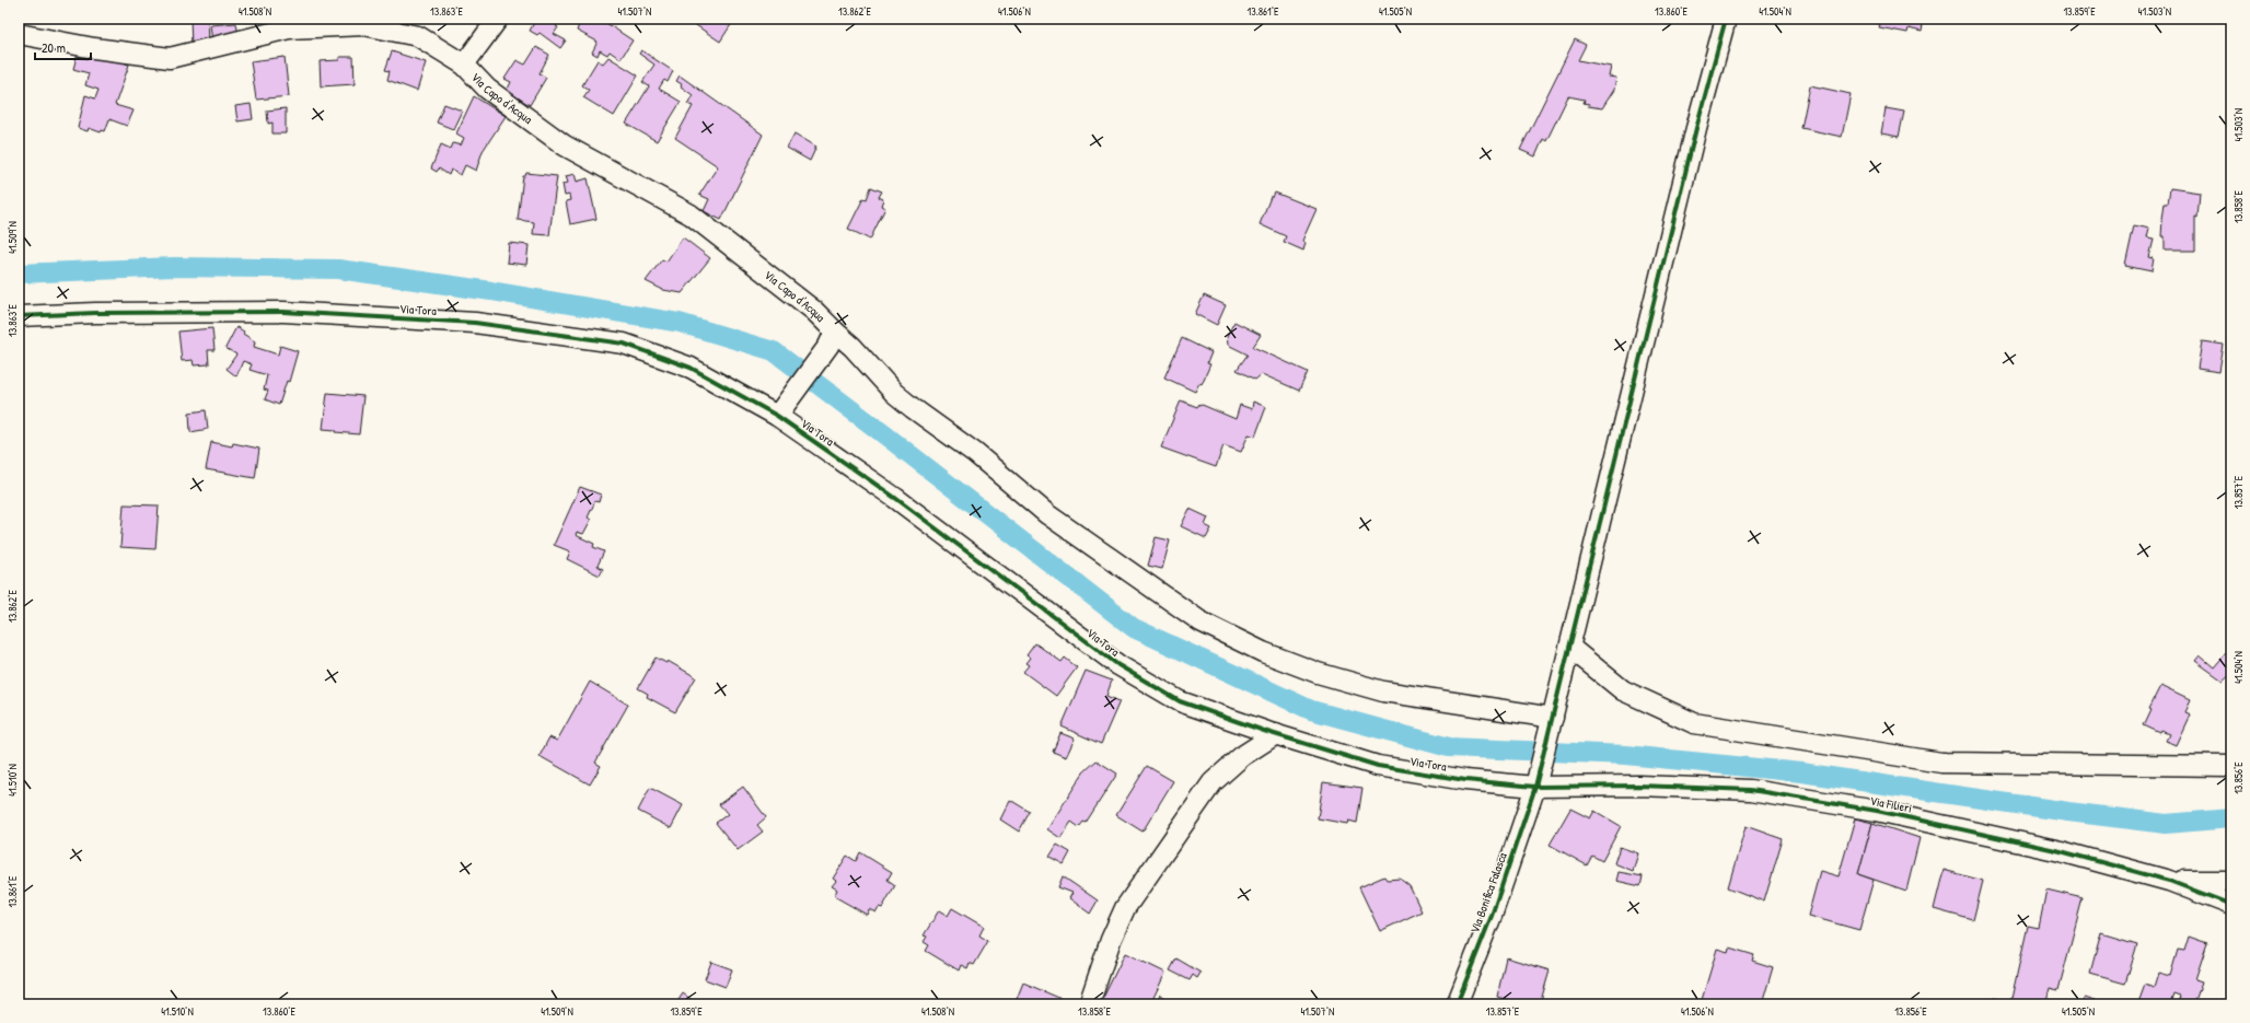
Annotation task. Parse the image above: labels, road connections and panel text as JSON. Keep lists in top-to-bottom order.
{
  "streets": {
    "street": [
      "Via Capo d'Acqua",
      "Via Tora",
      "Via Filieri",
      "Via Bonifica Falasca"
    ]
  },
  "crossings": [
    ["Via Capo d'Acqua", "Via Bonifica Falasca"],
    ["Via Tora", "Via Filieri"],
    ["Via Tora", "Via Bonifica Falasca"],
    ["Via Filieri", "Via Bonifica Falasca"]
  ],
  "scale_bar": "20 m",
  "coordinates": [
    "41.508°N",
    "13.863°E",
    "41.507°N",
    "13.862°E",
    "41.506°N",
    "13.861°E",
    "41.505°N",
    "13.860°E",
    "41.504°N",
    "13.859°E",
    "41.503°N",
    "13.858°E",
    "41.509°N",
    "13.857°E",
    "13.856°E",
    "41.510°N"
  ]
}
